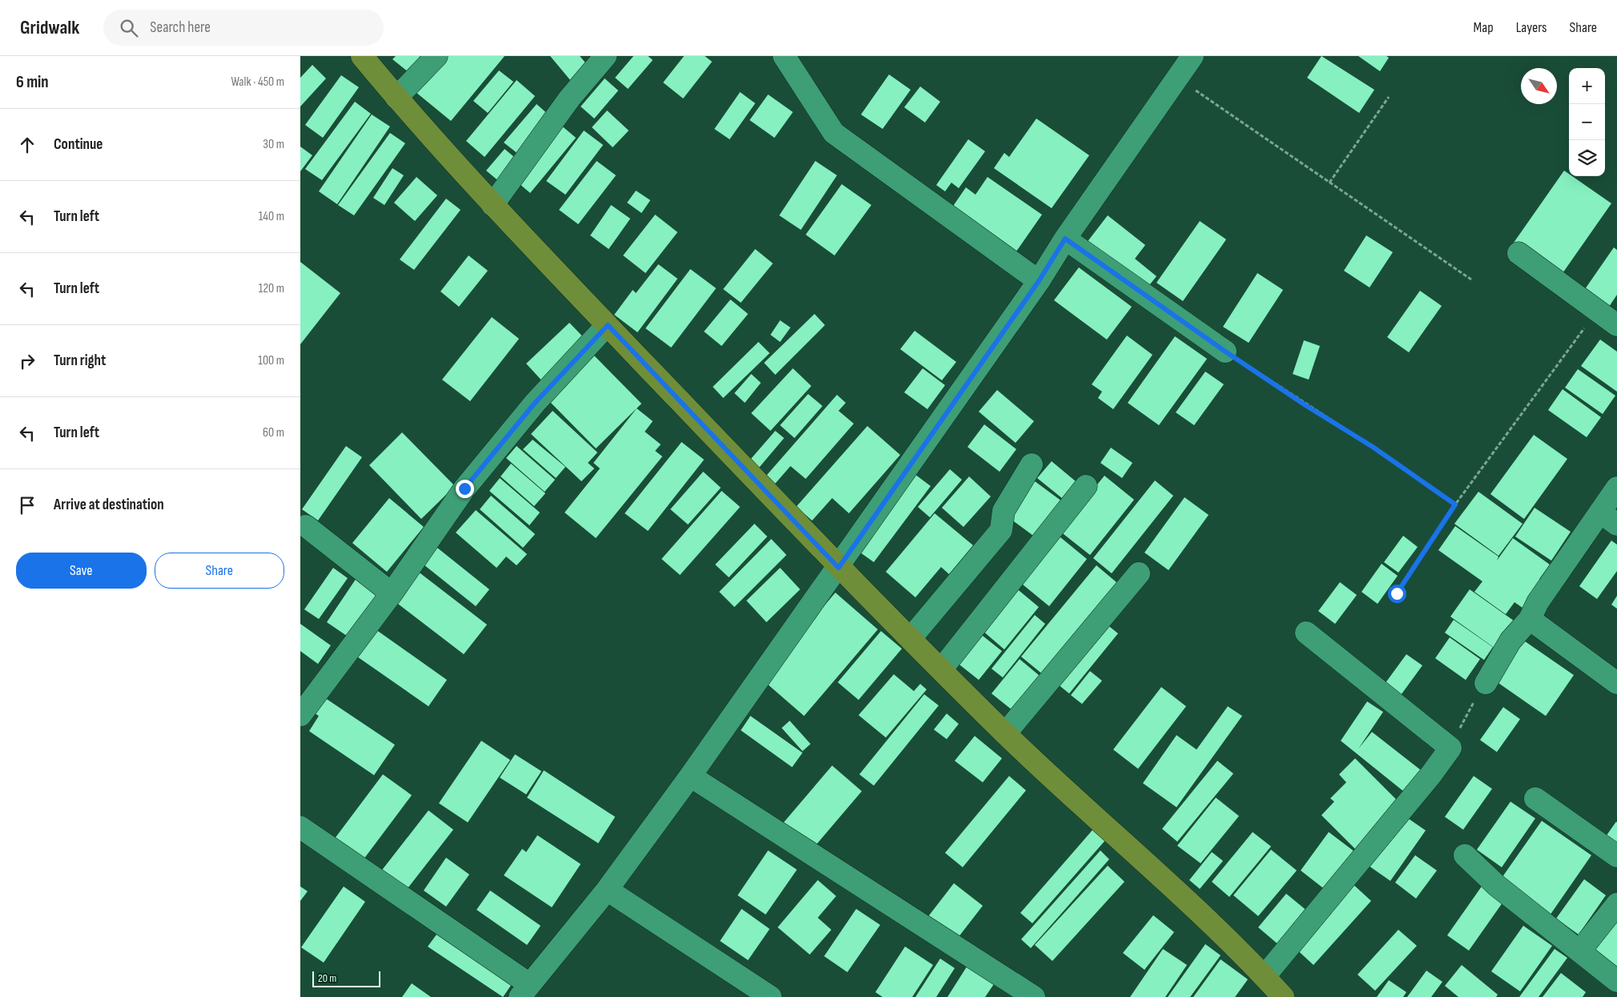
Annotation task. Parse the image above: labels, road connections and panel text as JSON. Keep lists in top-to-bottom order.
{
  "scale_bar": "20 m",
  "north": "bottom right",
  "page": {
    "header": "Gridwalk",
    "search": "Search here",
    "nav": ["Map", "Layers", "Share"],
    "heading": ["6 min", "Walk · 450 m"],
    "map_buttons": ["+", "−"],
    "list": [
      ["Continue", "30 m"],
      ["Turn left", "140 m"],
      ["Turn left", "120 m"],
      ["Turn right", "100 m"],
      ["Turn left", "60 m"],
      "Arrive at destination"
    ],
    "buttons": ["Save", "Share"],
    "scale": "20 m"
  }
}
